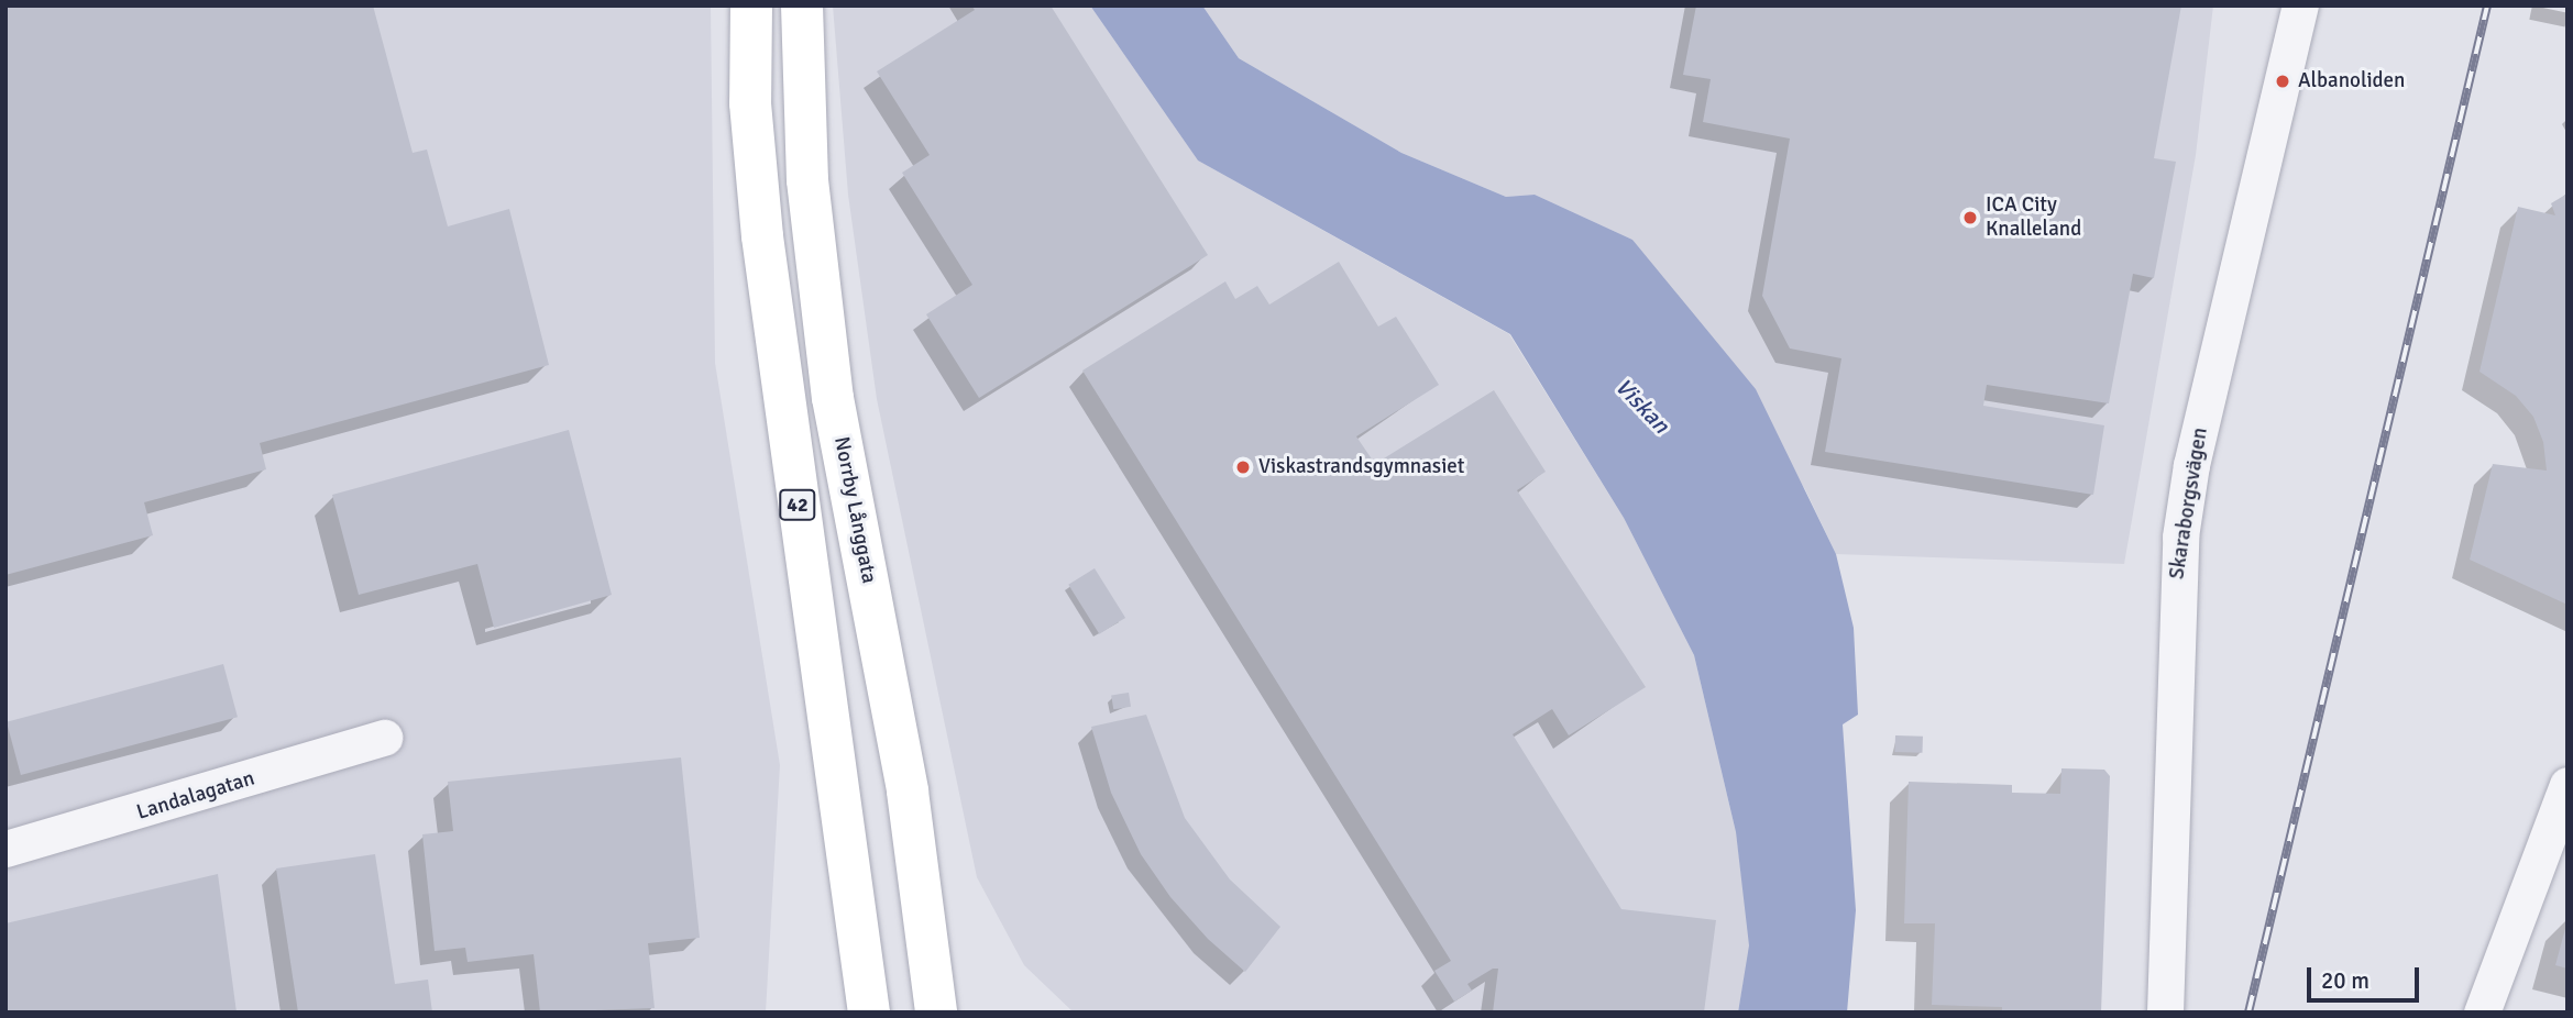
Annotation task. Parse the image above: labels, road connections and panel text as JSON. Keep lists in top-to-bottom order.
{
  "streets": {
    "main road": ["42", "Norrby Långgata"],
    "street": ["Skaraborgsvägen", "Landalagatan"]
  },
  "water": ["Viskan"],
  "places": ["Albanoliden", "ICA City Knalleland", "Viskastrandsgymnasiet"],
  "scale_bar": "20 m"
}
